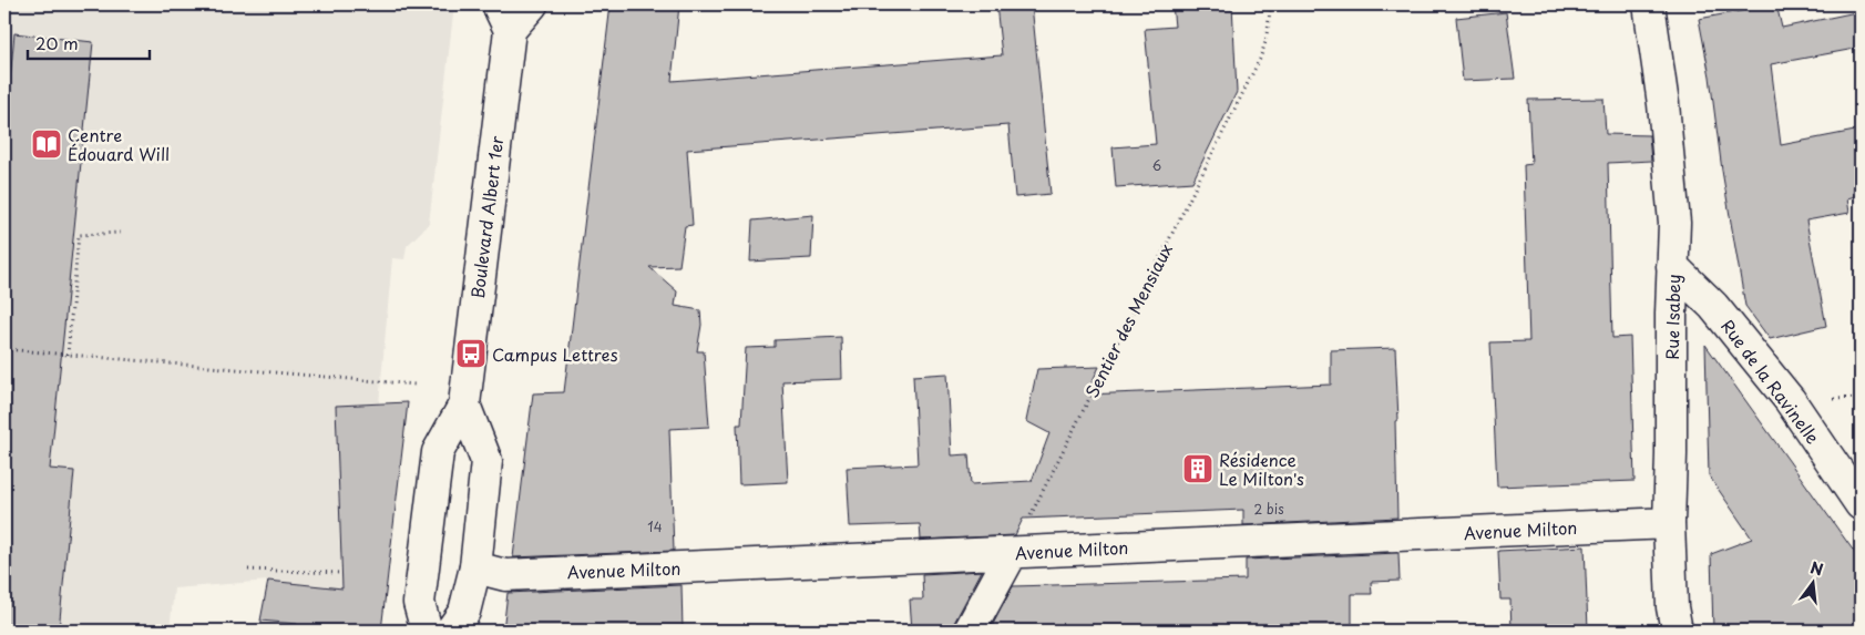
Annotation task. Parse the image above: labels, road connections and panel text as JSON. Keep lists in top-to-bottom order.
{
  "streets": {
    "street": [
      "Boulevard Albert 1er",
      "Rue Isabey",
      "Rue de la Ravinelle",
      "Avenue Milton"
    ],
    "path": ["Sentier des Mensiaux"]
  },
  "crossings": [
    ["Boulevard Albert 1er", "Avenue Milton"],
    ["Rue Isabey", "Rue de la Ravinelle"],
    ["Rue Isabey", "Avenue Milton"],
    ["Sentier des Mensiaux", "Avenue Milton"]
  ],
  "places": {
    "library": ["Centre Édouard Will"],
    "bus stop": ["Campus Lettres"],
    "building": ["Résidence Le Milton's"]
  },
  "house_numbers": ["6", "2 bis", "14"],
  "scale_bar": "20 m",
  "north": "top"
}
